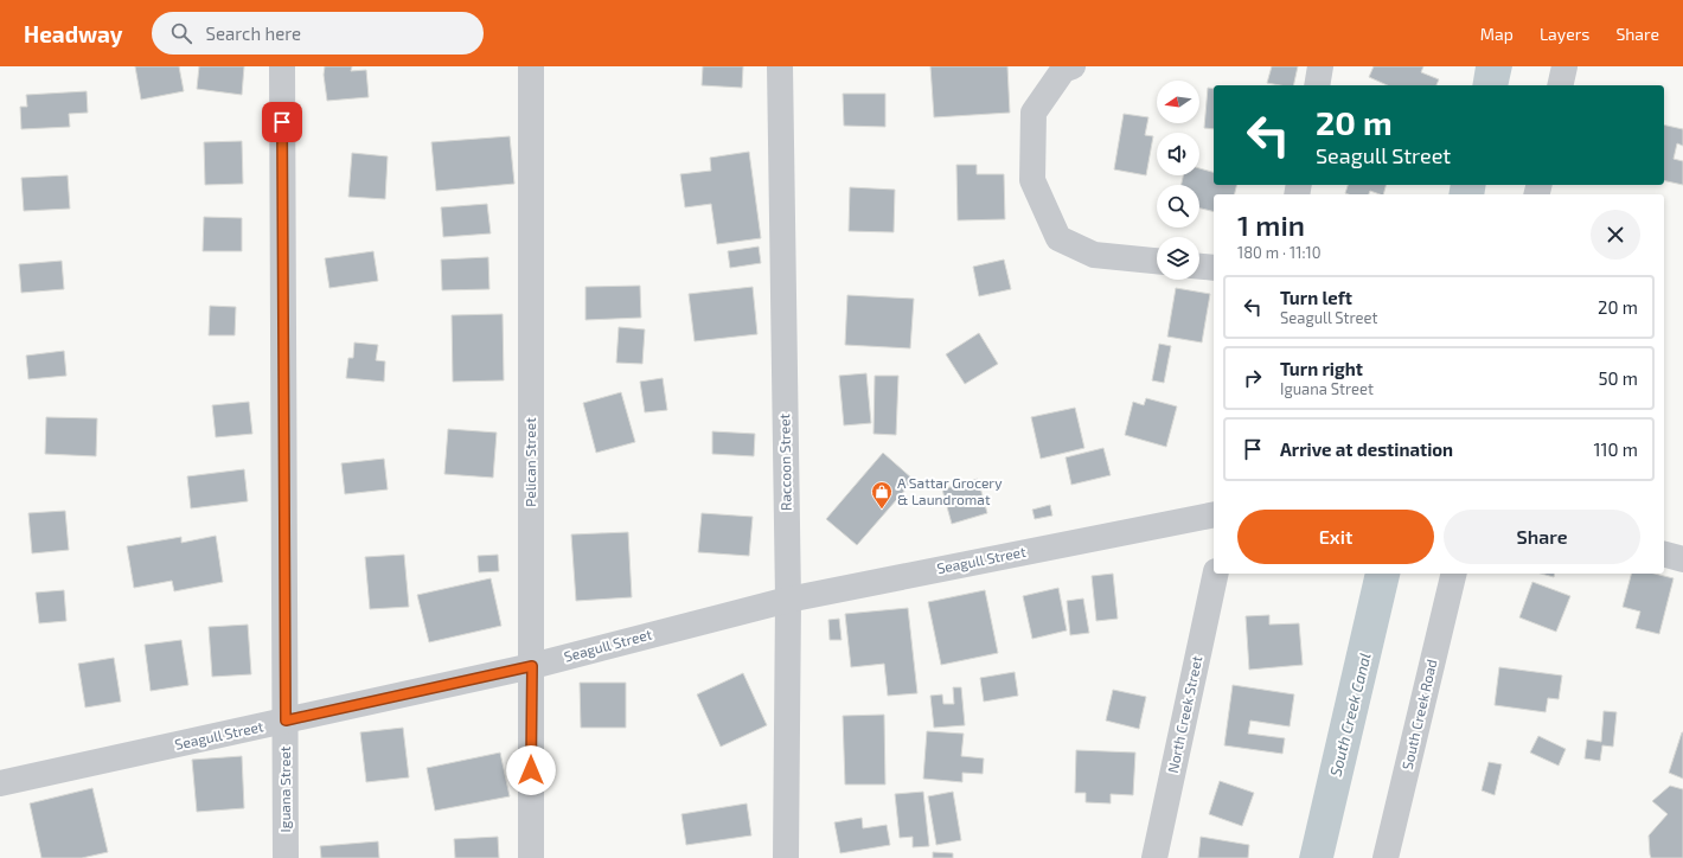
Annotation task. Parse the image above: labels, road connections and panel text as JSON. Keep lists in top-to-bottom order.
{
  "streets": {
    "street": [
      "Pelican Street",
      "Raccoon Street",
      "Seagull Street",
      "North Creek Street",
      "South Creek Road",
      "Iguana Street"
    ]
  },
  "crossings": [
    ["Pelican Street", "Seagull Street"],
    ["Raccoon Street", "Seagull Street"],
    ["Seagull Street", "Iguana Street"]
  ],
  "water": ["South Creek Canal"],
  "places": {
    "shop": ["A Sattar Grocery & Laundromat"]
  },
  "north": "left",
  "page": {
    "header": "Headway",
    "search": "Search here",
    "nav": ["Map", "Layers", "Share"],
    "turn": ["20 m", "Seagull Street"],
    "heading": ["1 min", "180 m · 11:10"],
    "list": [
      {
        "name": "Turn left",
        "note": "Seagull Street",
        "value": "20 m"
      },
      {
        "name": "Turn right",
        "note": "Iguana Street",
        "value": "50 m"
      },
      {
        "name": "Arrive at destination",
        "value": "110 m"
      }
    ],
    "buttons": ["Exit", "Share"]
  }
}
